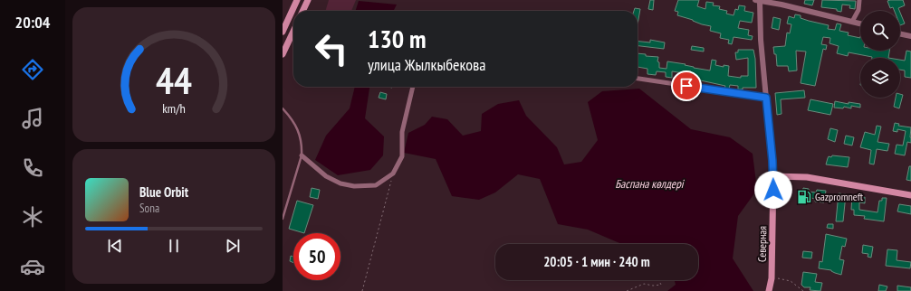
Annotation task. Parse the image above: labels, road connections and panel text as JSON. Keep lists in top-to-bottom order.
{
  "streets": {
    "main road": ["Северная"]
  },
  "water": ["Баспана көлдері"],
  "places": {
    "fuel station": ["Gazpromneft"]
  },
  "page": {
    "tabs": "20:04",
    "turn": ["130 m", "улица Жылкыбекова"],
    "song": ["Blue Orbit", "Sona"],
    "limit": "50",
    "trip": "20:05 · 1 мин · 240 m",
    "gauge": ["44", "km/h"]
  }
}
